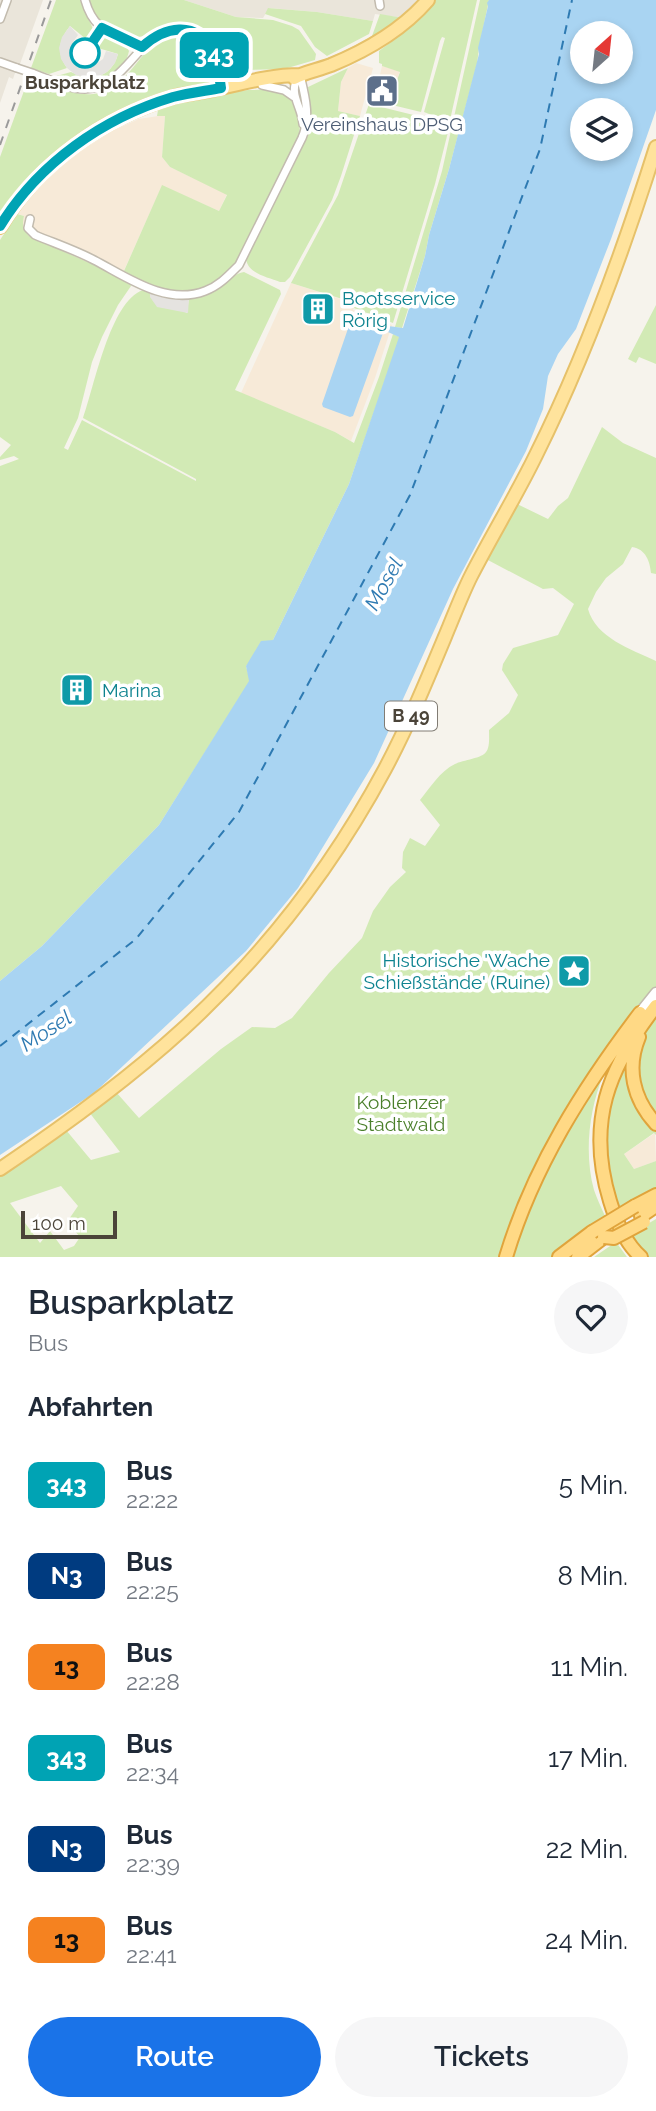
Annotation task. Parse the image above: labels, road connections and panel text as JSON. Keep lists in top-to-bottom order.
{
  "streets": {
    "main road": ["B 49"]
  },
  "water": ["Mosel"],
  "parks": ["Koblenzer Stadtwald"],
  "places": {
    "other": ["Busparkplatz"],
    "public building": ["Vereinshaus DPSG"],
    "building": ["Bootsservice Rörig", "Marina"],
    "place": ["Historische 'Wache Schießstände' (Ruine)"]
  },
  "lines": ["bus line 343"],
  "scale_bar": "100 m",
  "north": "top right",
  "page": {
    "on_map": "343",
    "scale": "100 m",
    "heading": [
      ["Busparkplatz", "Bus"],
      "Abfahrten"
    ],
    "list": [
      {
        "mark": "343",
        "name": "Bus",
        "note": "22:22",
        "value": "5 Min."
      },
      {
        "mark": "N3",
        "name": "Bus",
        "note": "22:25",
        "value": "8 Min."
      },
      {
        "mark": "13",
        "name": "Bus",
        "note": "22:28",
        "value": "11 Min."
      },
      {
        "mark": "343",
        "name": "Bus",
        "note": "22:34",
        "value": "17 Min."
      },
      {
        "mark": "N3",
        "name": "Bus",
        "note": "22:39",
        "value": "22 Min."
      },
      {
        "mark": "13",
        "name": "Bus",
        "note": "22:41",
        "value": "24 Min."
      }
    ],
    "buttons": ["Route", "Tickets"]
  }
}
